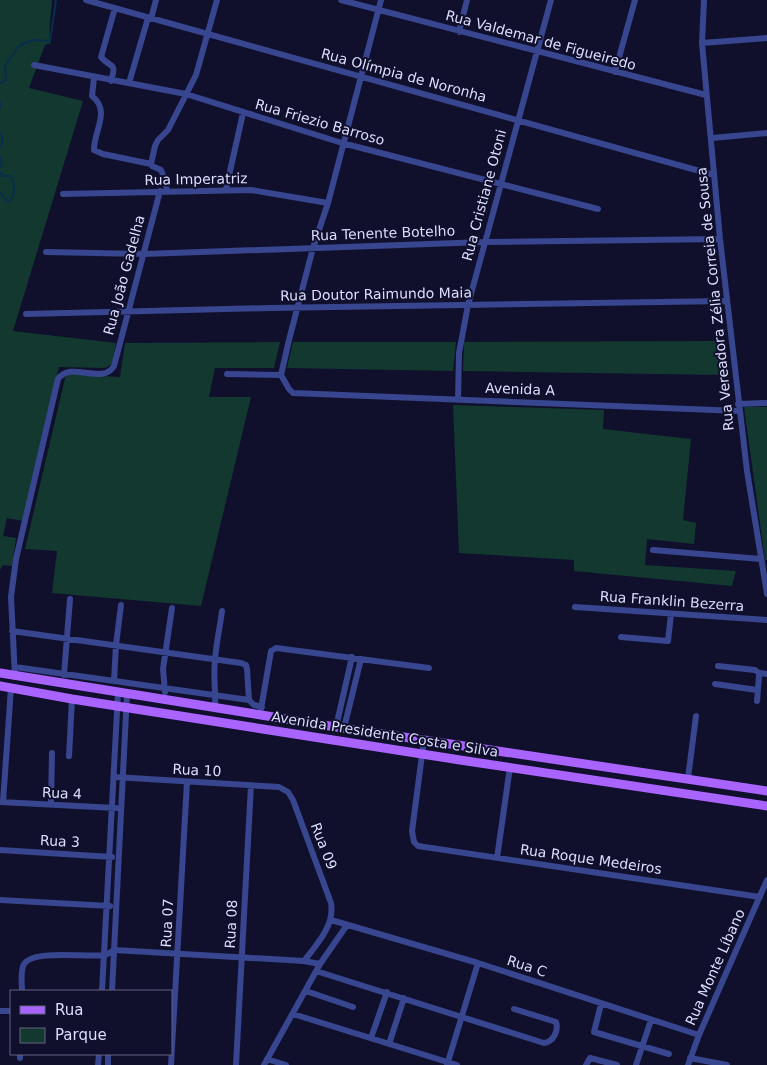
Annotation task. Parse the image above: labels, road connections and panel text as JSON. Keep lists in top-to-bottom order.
{
  "streets": {
    "main road": ["Avenida Presidente Costa e Silva"],
    "street": [
      "Rua Valdemar de Figueiredo",
      "Rua Olímpia de Noronha",
      "Rua Friezio Barroso",
      "Rua Imperatriz",
      "Rua Cristiane Otoni",
      "Rua Tenente Botelho",
      "Rua João Gadelha",
      "Rua Doutor Raimundo Maia",
      "Rua Vereadora Zélia Correia de Sousa",
      "Avenida A",
      "Rua Franklin Bezerra",
      "Rua 10",
      "Rua 4",
      "Rua 3",
      "Rua 09",
      "Rua Roque Medeiros",
      "Rua 07",
      "Rua 08",
      "Rua C",
      "Rua Monte Líbano"
    ]
  },
  "crossings": [
    ["Rua Valdemar de Figueiredo", "Rua Cristiane Otoni"],
    ["Rua Valdemar de Figueiredo", "Rua Vereadora Zélia Correia de Sousa"],
    ["Rua Olímpia de Noronha", "Rua Cristiane Otoni"],
    ["Rua Olímpia de Noronha", "Rua Vereadora Zélia Correia de Sousa"],
    ["Rua Friezio Barroso", "Rua Cristiane Otoni"],
    ["Rua Imperatriz", "Rua João Gadelha"],
    ["Rua Cristiane Otoni", "Rua Tenente Botelho"],
    ["Rua Cristiane Otoni", "Rua Doutor Raimundo Maia"],
    ["Rua Cristiane Otoni", "Avenida A"],
    ["Rua Tenente Botelho", "Rua João Gadelha"],
    ["Rua Tenente Botelho", "Rua Vereadora Zélia Correia de Sousa"],
    ["Rua João Gadelha", "Rua Doutor Raimundo Maia"],
    ["Rua Doutor Raimundo Maia", "Rua Vereadora Zélia Correia de Sousa"],
    ["Rua Vereadora Zélia Correia de Sousa", "Avenida A"],
    ["Avenida Presidente Costa e Silva", "Rua Roque Medeiros"],
    ["Rua 10", "Rua 09"],
    ["Rua 10", "Rua 07"],
    ["Rua 10", "Rua 08"],
    ["Rua Roque Medeiros", "Rua Monte Líbano"],
    ["Rua C", "Rua Monte Líbano"]
  ],
  "legend": ["Rua", "Parque"]
}
